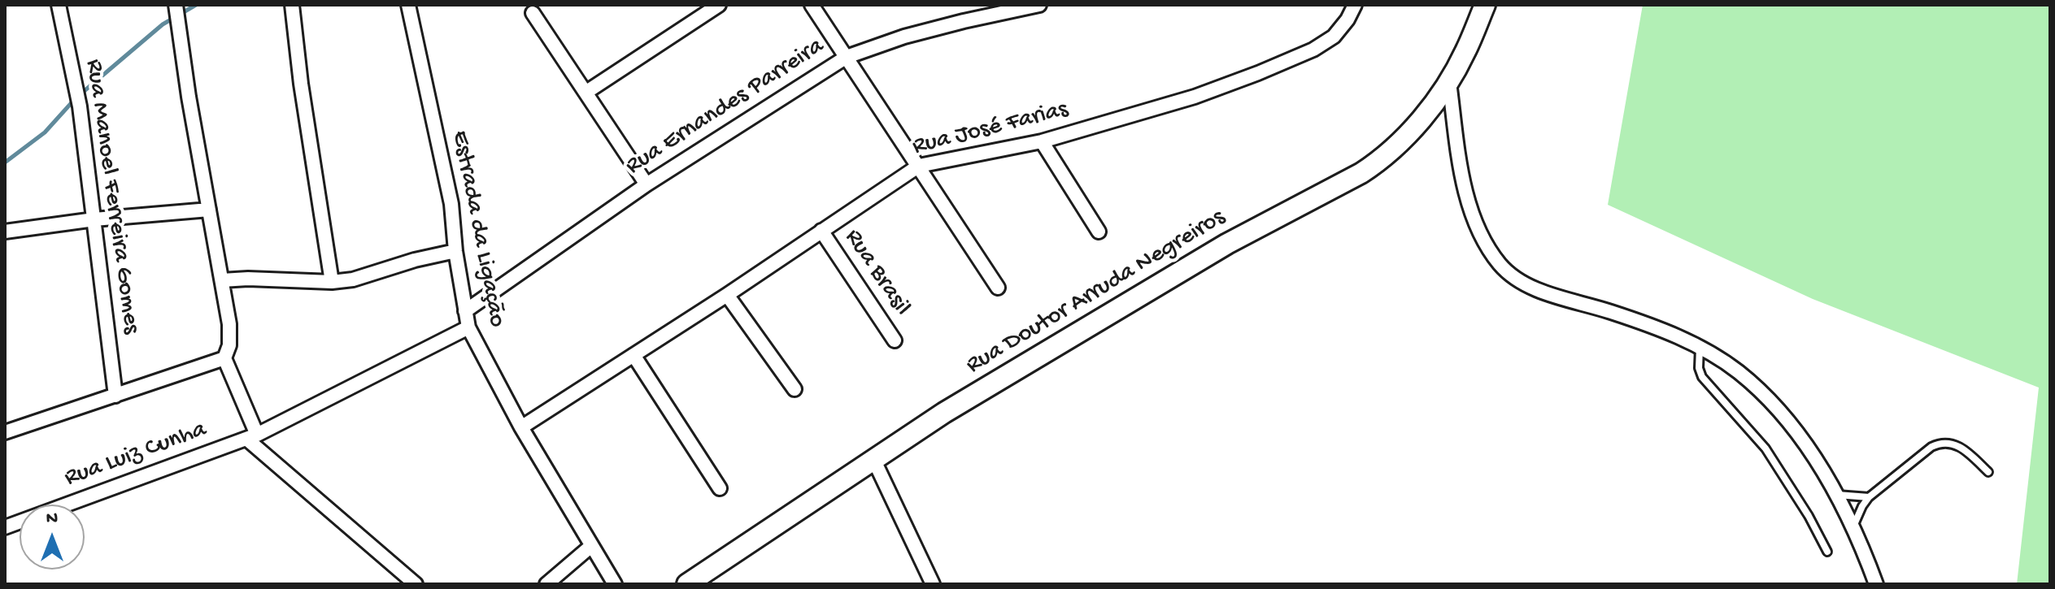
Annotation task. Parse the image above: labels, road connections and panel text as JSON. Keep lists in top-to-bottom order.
{
  "streets": {
    "street": [
      "Rua Ernandes Parreira",
      "Rua José Farias",
      "Rua Manoel Ferreira Gomes",
      "Estrada da Ligação",
      "Rua Brasil",
      "Rua Doutor Arruda Negreiros",
      "Rua Luiz Cunha"
    ]
  },
  "crossings": [
    ["Rua Ernandes Parreira", "Estrada da Ligação"],
    ["Rua José Farias", "Estrada da Ligação"],
    ["Rua José Farias", "Rua Brasil"],
    ["Estrada da Ligação", "Rua Luiz Cunha"]
  ],
  "north": "top"
}
